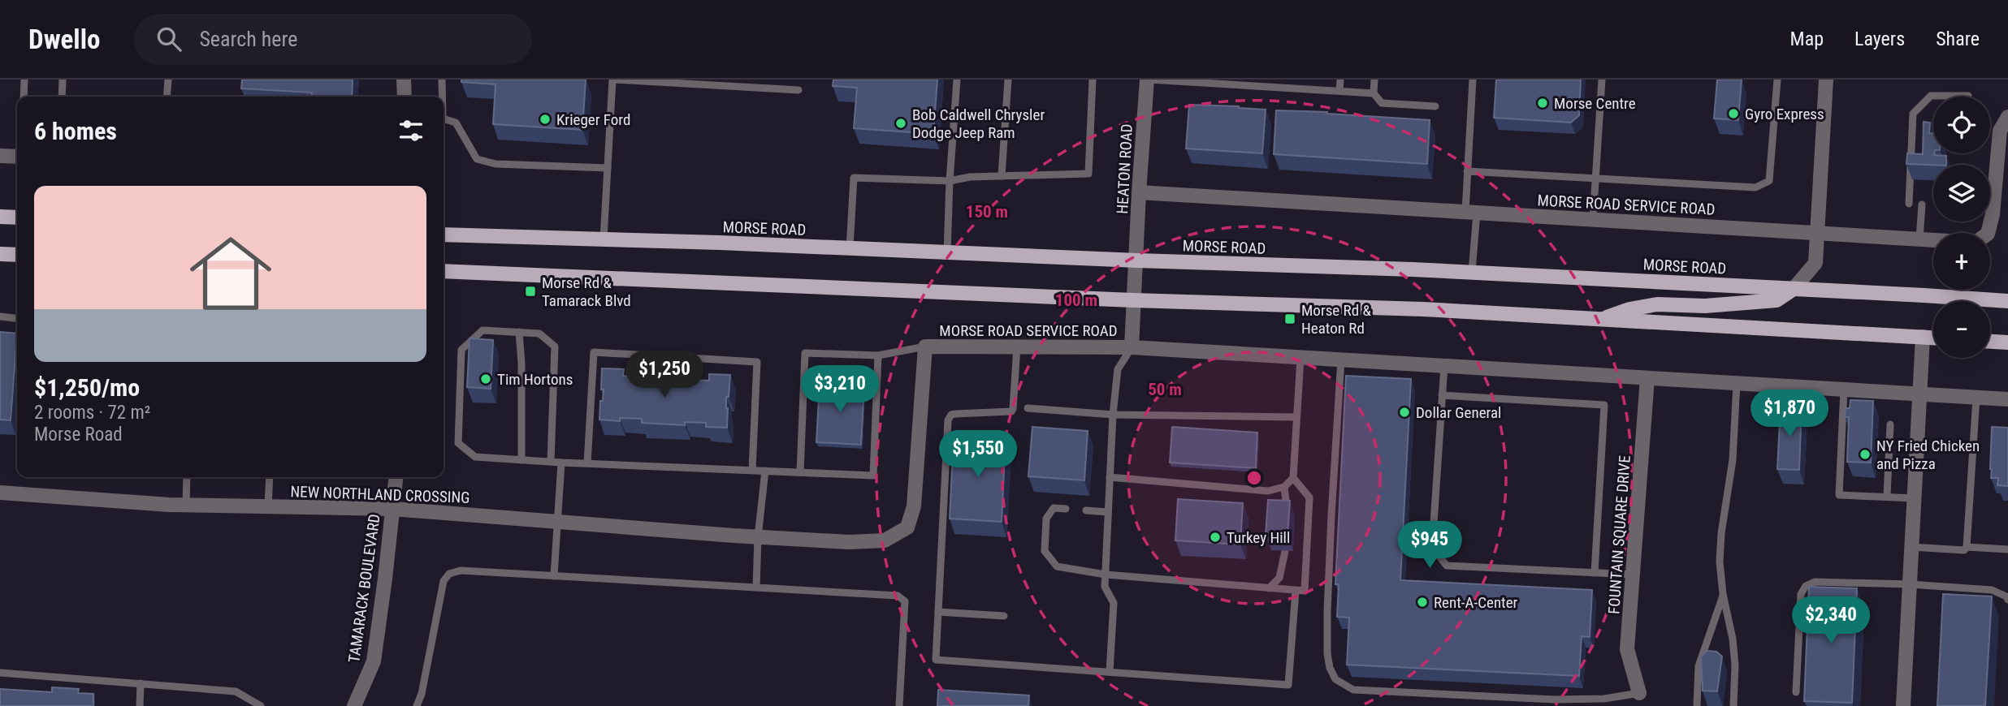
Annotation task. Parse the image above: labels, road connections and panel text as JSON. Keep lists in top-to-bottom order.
{
  "streets": {
    "main road": ["MORSE ROAD"],
    "street": [
      "HEATON ROAD",
      "MORSE ROAD SERVICE ROAD",
      "NEW NORTHLAND CROSSING",
      "FOUNTAIN SQUARE DRIVE",
      "TAMARACK BOULEVARD"
    ]
  },
  "crossings": [
    ["HEATON ROAD", "MORSE ROAD SERVICE ROAD"],
    ["HEATON ROAD", "MORSE ROAD"],
    ["MORSE ROAD SERVICE ROAD", "MORSE ROAD"],
    ["MORSE ROAD SERVICE ROAD", "NEW NORTHLAND CROSSING"],
    ["MORSE ROAD SERVICE ROAD", "FOUNTAIN SQUARE DRIVE"],
    ["NEW NORTHLAND CROSSING", "TAMARACK BOULEVARD"]
  ],
  "places": {
    "other": [
      "Morse Centre",
      "Gyro Express",
      "Krieger Ford",
      "Bob Caldwell Chrysler Dodge Jeep Ram",
      "Tim Hortons",
      "Dollar General",
      "NY Fried Chicken and Pizza",
      "Turkey Hill",
      "Rent-A-Center"
    ],
    "transit": ["Morse Rd & Tamarack Blvd", "Morse Rd & Heaton Rd"]
  },
  "page": {
    "header": "Dwello",
    "search": "Search here",
    "nav": ["Map", "Layers", "Share"],
    "map_buttons": ["+", "−"],
    "heading": "6 homes",
    "list": [
      {
        "name": "$1,250/mo",
        "note": "2 rooms · 72 m² · Morse Road"
      }
    ],
    "price": [
      "$1,250",
      "$3,210",
      "$1,870",
      "$1,550",
      "$945",
      "$2,340"
    ]
  },
  "rings": ["150 m", "100 m", "50 m"]
}
